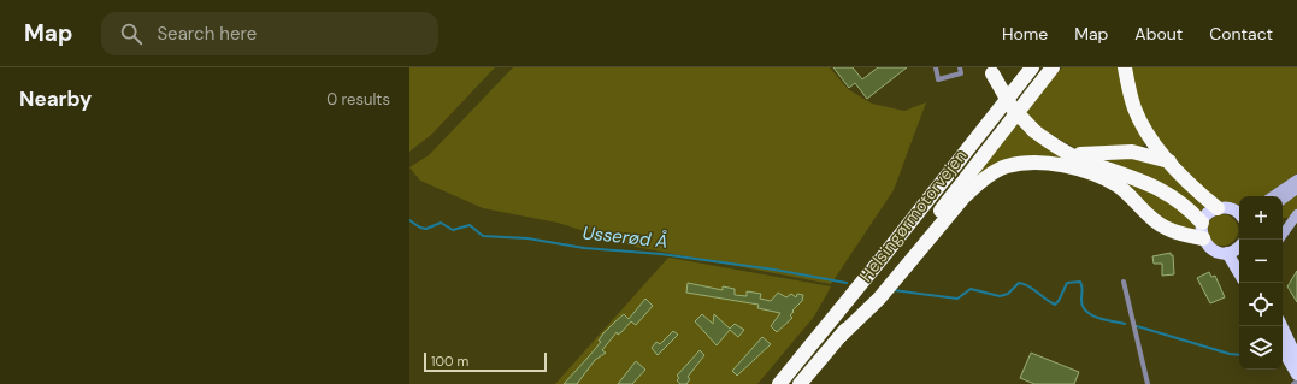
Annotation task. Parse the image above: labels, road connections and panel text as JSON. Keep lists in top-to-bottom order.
{
  "streets": {
    "highway": ["Helsingørmotorvejen"]
  },
  "water": ["Usserød Å"],
  "scale_bar": "100 m",
  "page": {
    "header": "Map",
    "search": "Search here",
    "nav": [
      "Home",
      "Map",
      "About",
      "Contact"
    ],
    "heading": ["Nearby", "0 results"],
    "map_buttons": ["+", "−"],
    "scale": "100 m"
  }
}
